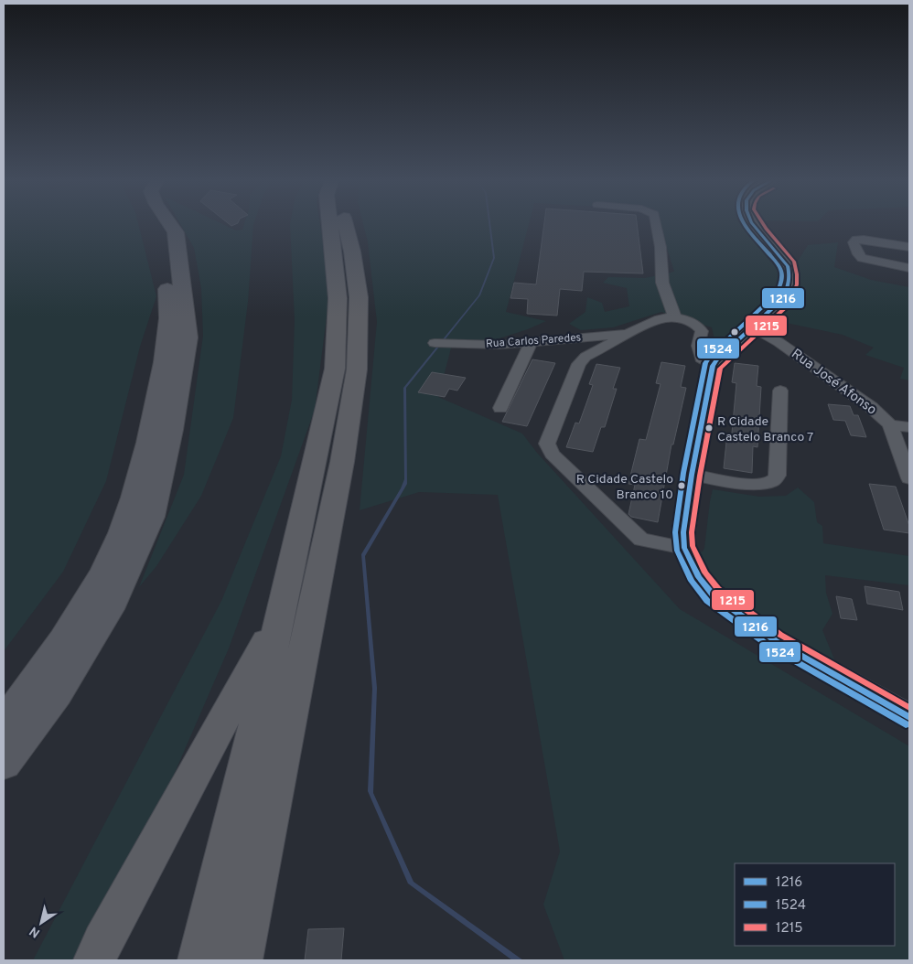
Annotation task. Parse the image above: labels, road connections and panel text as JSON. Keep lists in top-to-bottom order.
{
  "streets": {
    "street": ["Rua Carlos Paredes", "Rua José Afonso"]
  },
  "places": ["R Cidade Castelo Branco 7", "R Cidade Castelo Branco 10"],
  "lines": ["transit line 1216", "transit line 1524", "transit line 1215"],
  "legend": ["1216", "1524", "1215"],
  "north": "bottom left"
}
